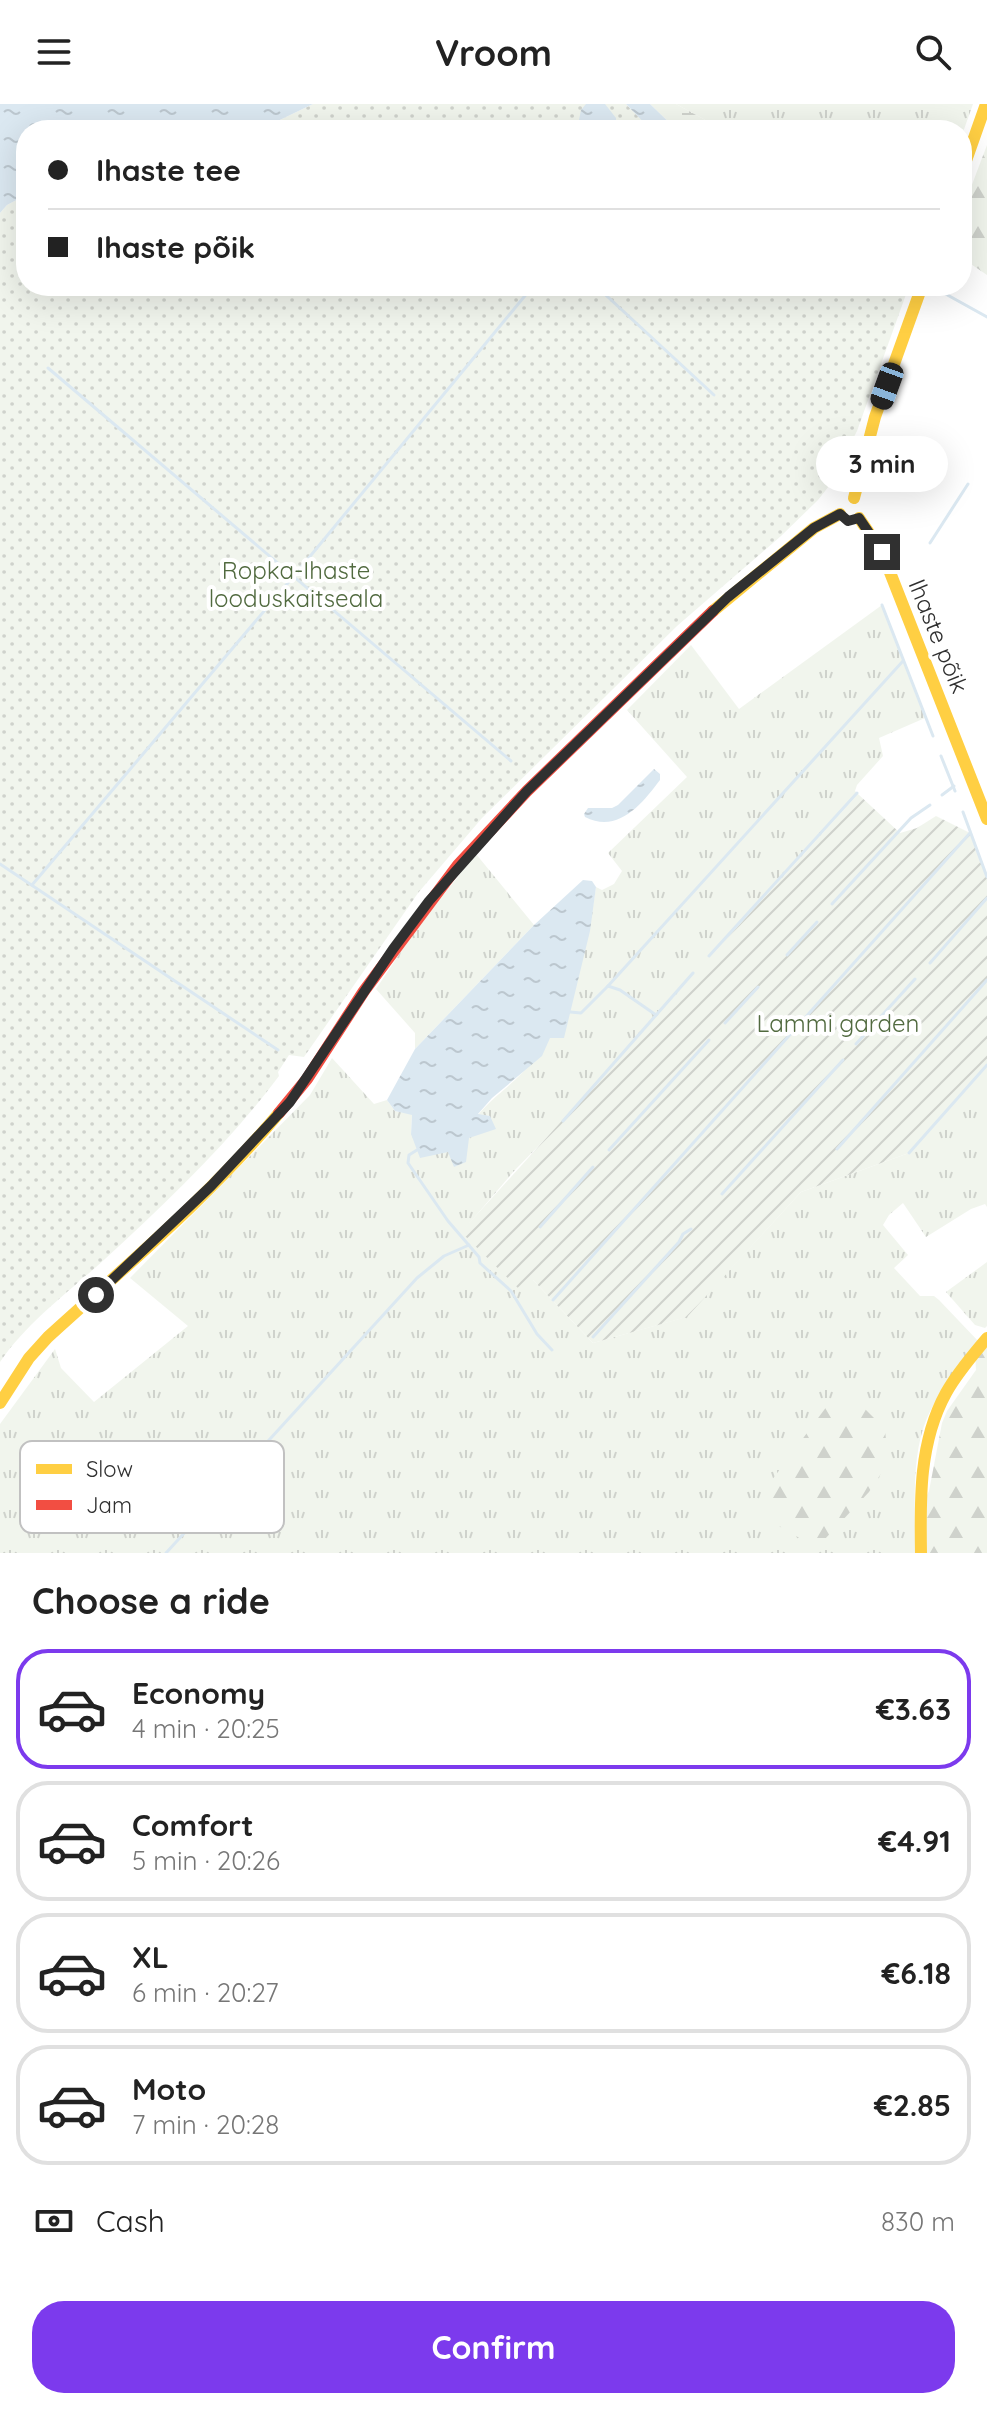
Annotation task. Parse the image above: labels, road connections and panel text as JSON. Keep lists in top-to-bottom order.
{
  "streets": {
    "street": ["Ihaste põik"]
  },
  "parks": ["Ropka-Ihaste looduskaitseala", "Lammi garden"],
  "legend": ["Slow", "Jam"],
  "page": {
    "header": "Vroom",
    "banner": ["Ihaste tee", "Ihaste põik"],
    "bubble": "3 min",
    "heading": "Choose a ride",
    "list": [
      {
        "name": "Economy",
        "note": "4 min · 20:25",
        "value": "€3.63"
      },
      {
        "name": "Comfort",
        "note": "5 min · 20:26",
        "value": "€4.91"
      },
      {
        "name": "XL",
        "note": "6 min · 20:27",
        "value": "€6.18"
      },
      {
        "name": "Moto",
        "note": "7 min · 20:28",
        "value": "€2.85"
      }
    ],
    "pay": ["Cash", "830 m"],
    "buttons": "Confirm"
  }
}
